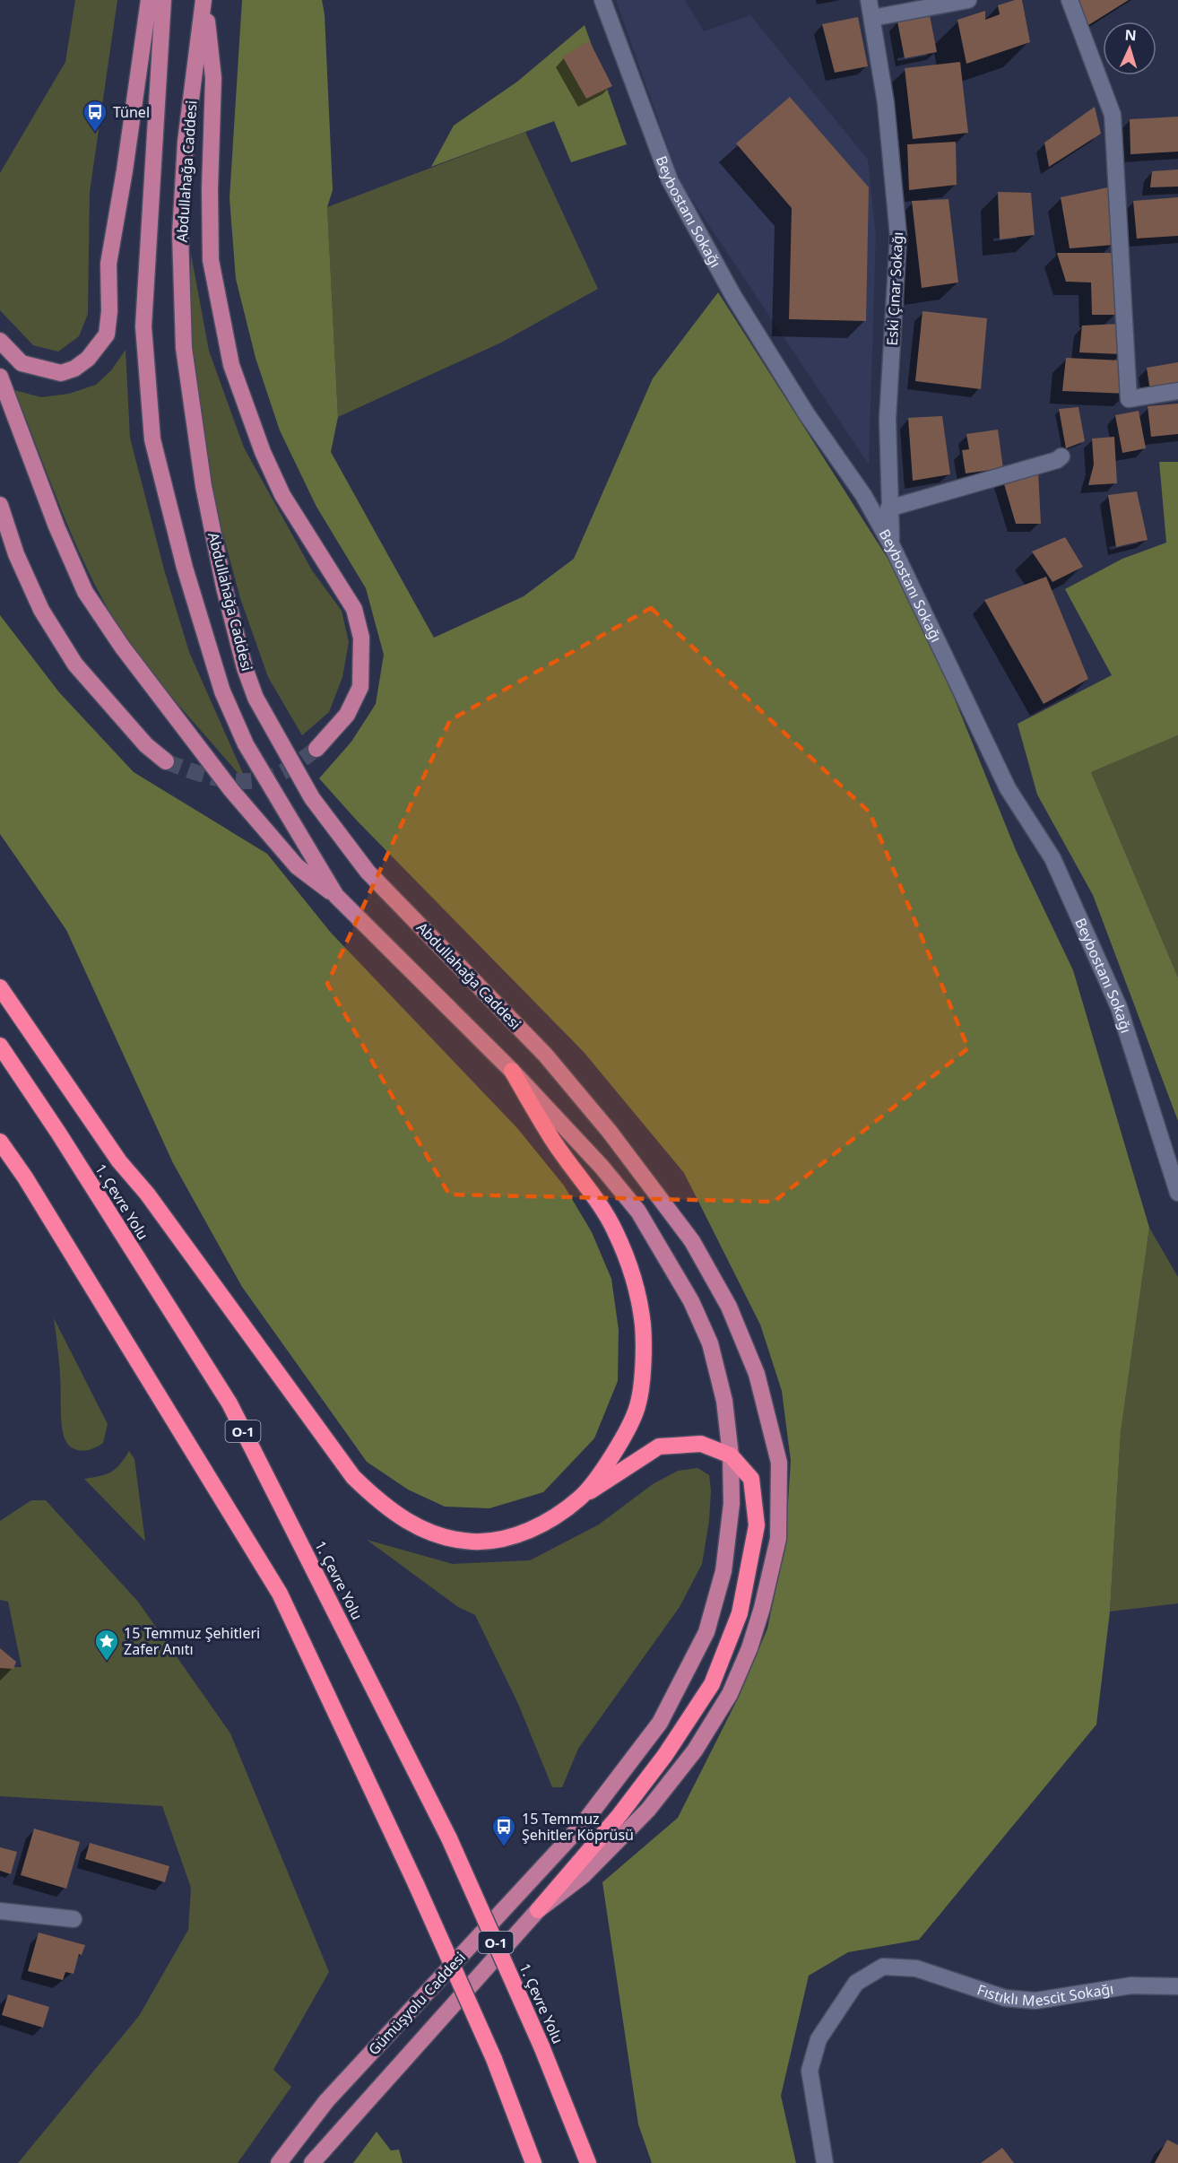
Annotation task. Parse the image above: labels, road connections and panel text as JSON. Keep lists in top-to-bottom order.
{
  "streets": {
    "highway": ["1. Çevre Yolu", "O-1"],
    "main road": ["Abdullahağa Caddesi", "Gümüşyolu Caddesi"],
    "street": ["Beybostanı Sokağı", "Eski Çınar Sokağı", "Fıstıklı Mescit Sokağı"]
  },
  "crossings": [
    ["Abdullahağa Caddesi", "Gümüşyolu Caddesi"],
    ["Beybostanı Sokağı", "Eski Çınar Sokağı"]
  ],
  "places": {
    "bus stop": ["Tünel", "15 Temmuz Şehitler Köprüsü"],
    "place": ["15 Temmuz Şehitleri Zafer Anıtı"]
  },
  "north": "top"
}
